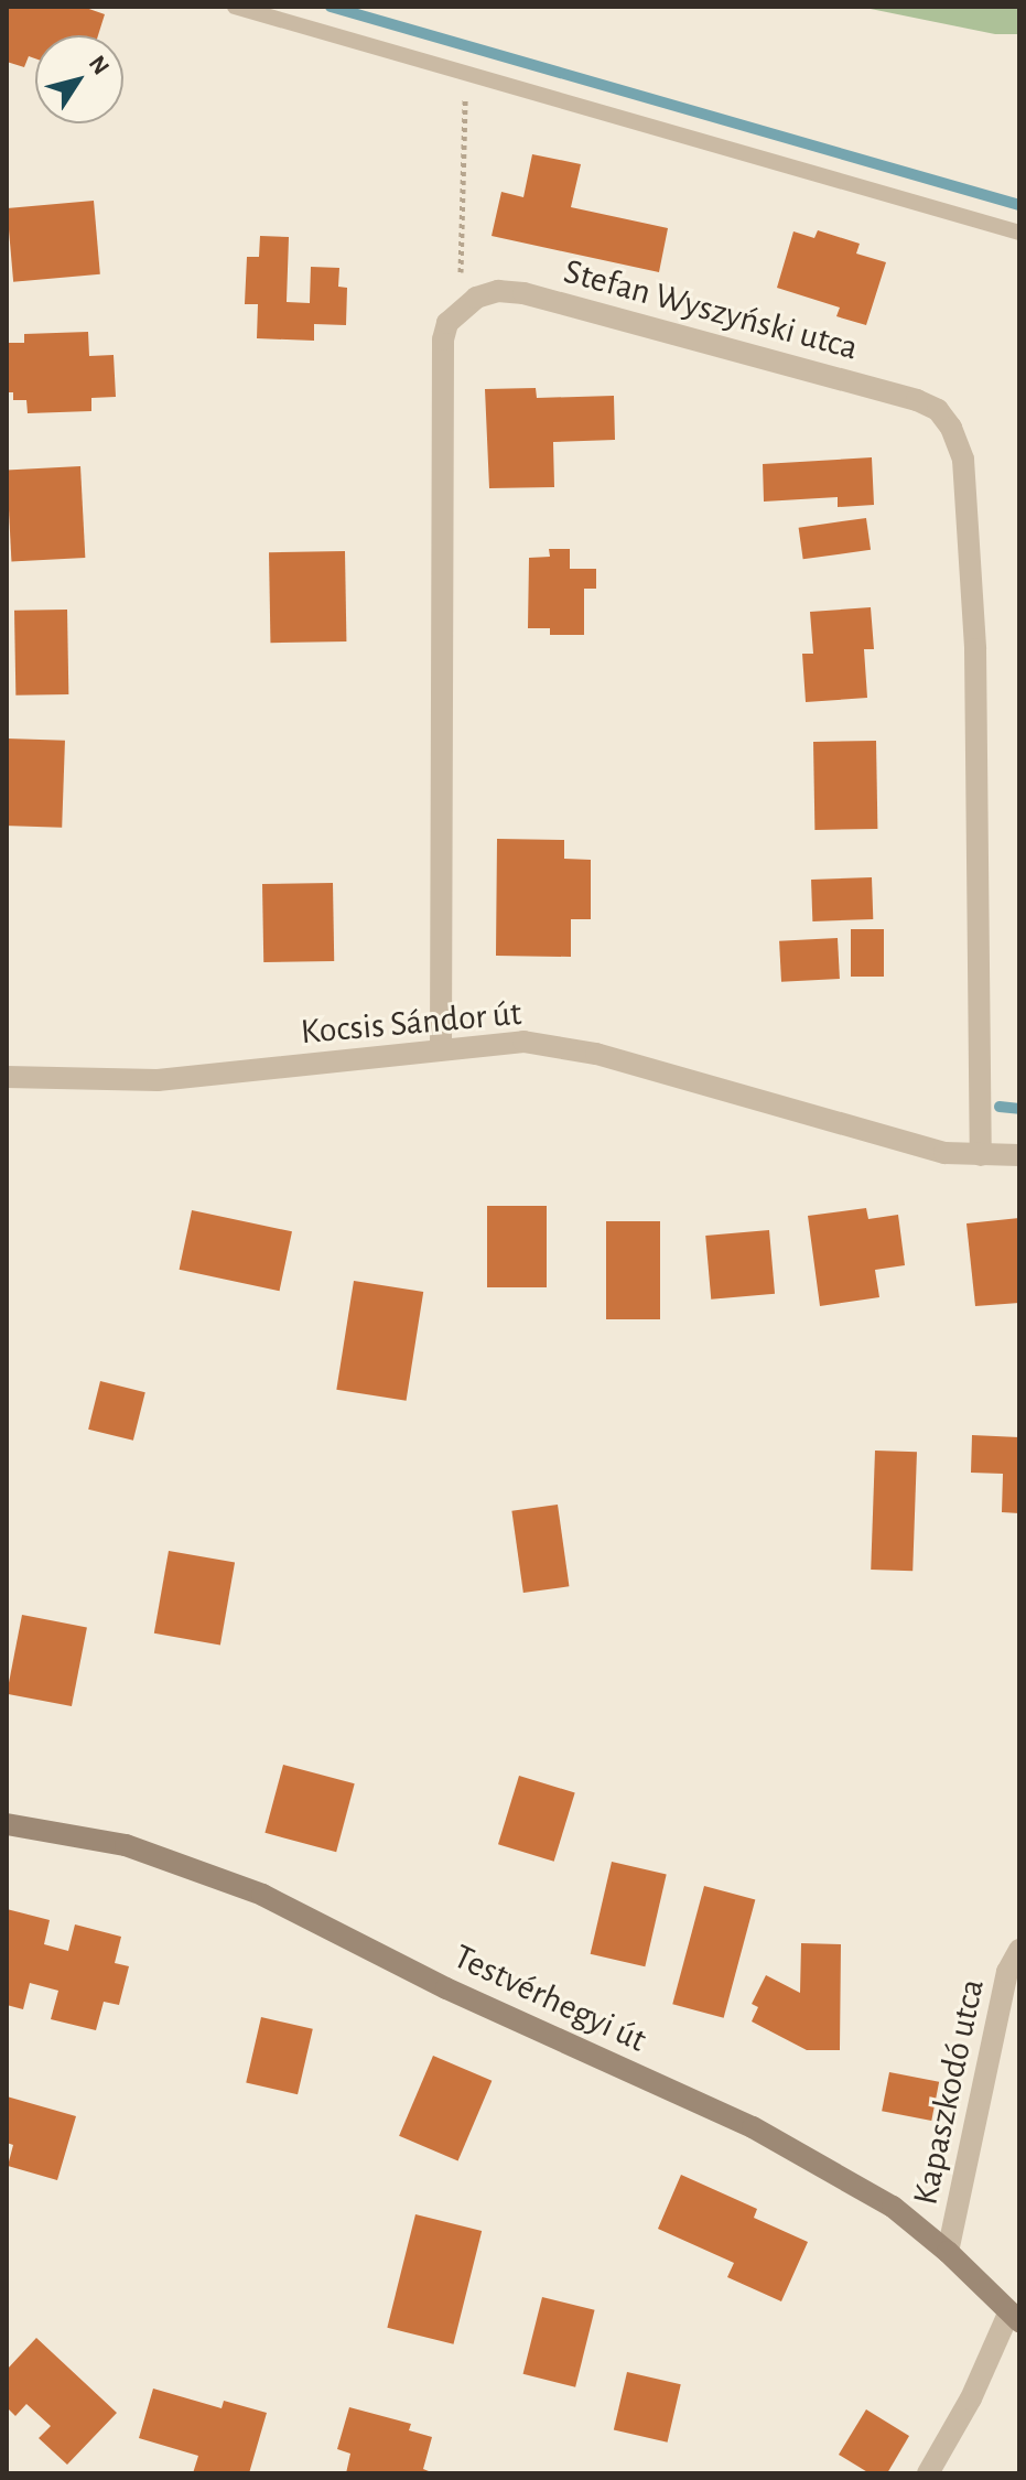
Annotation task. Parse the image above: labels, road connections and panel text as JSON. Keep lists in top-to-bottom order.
{
  "streets": {
    "street": [
      "Stefan Wyszyński utca",
      "Kocsis Sándor út",
      "Testvérhegyi út",
      "Kapaszkodó utca"
    ]
  },
  "crossings": [
    ["Stefan Wyszyński utca", "Kocsis Sándor út"],
    ["Testvérhegyi út", "Kapaszkodó utca"]
  ],
  "north": "top right"
}
